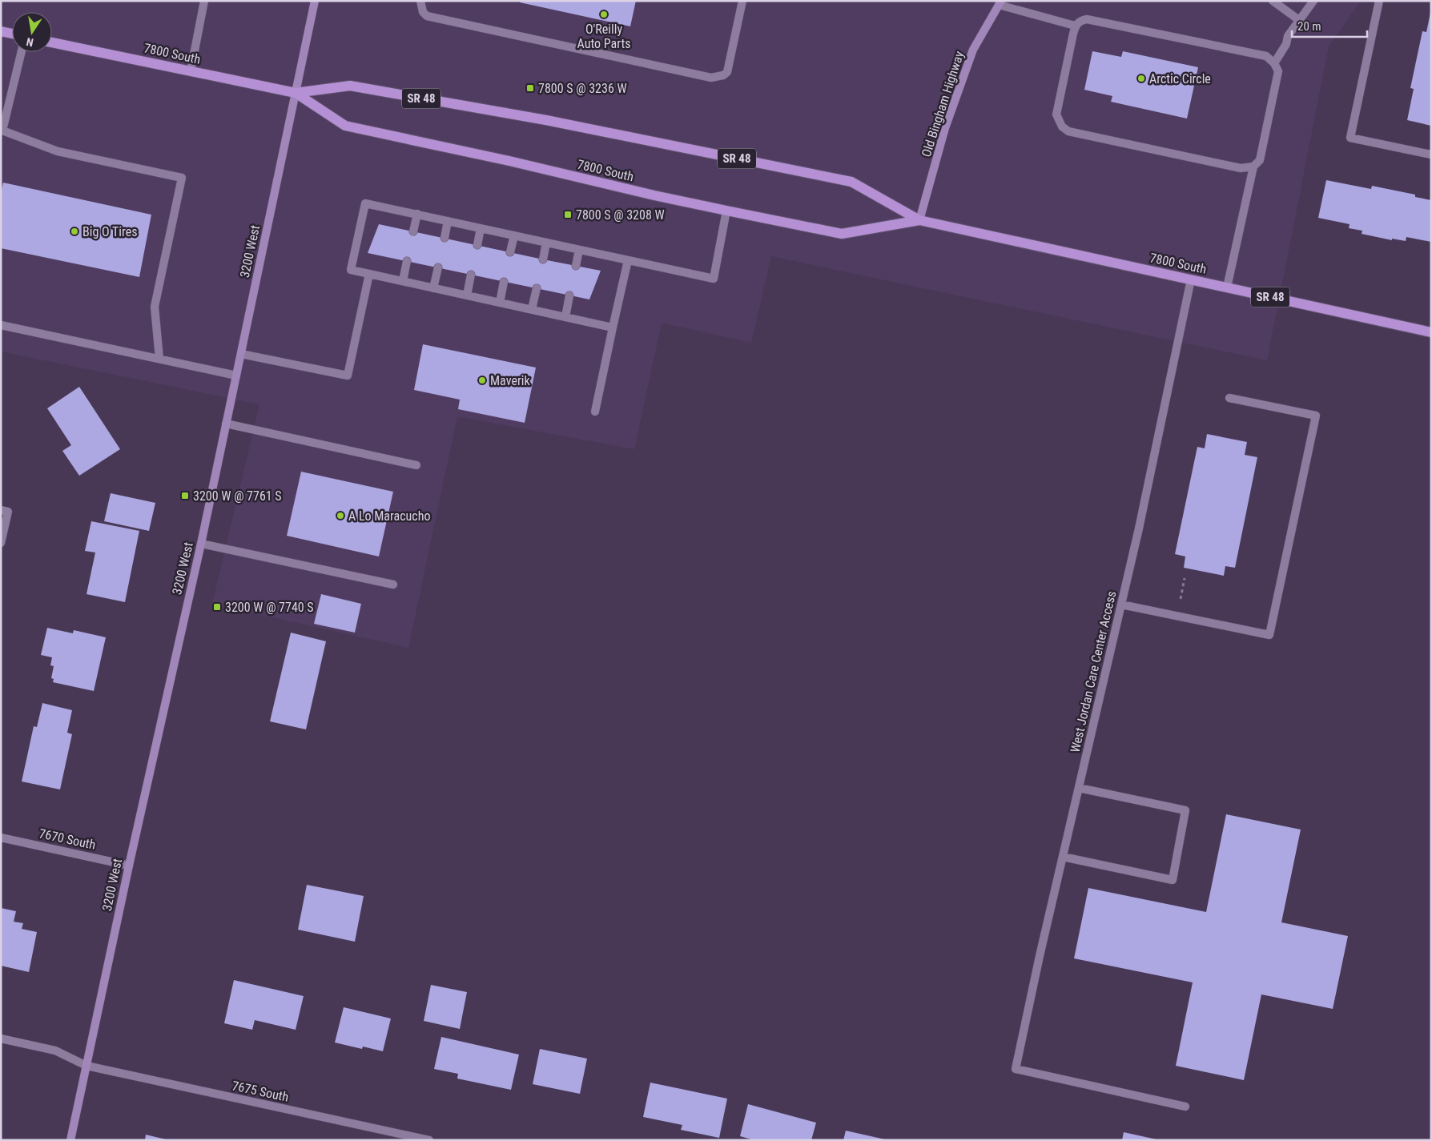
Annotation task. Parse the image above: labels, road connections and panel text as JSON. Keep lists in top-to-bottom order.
{
  "streets": {
    "main road": ["7800 South", "SR 48"],
    "street": [
      "Old Bingham Highway",
      "3200 West",
      "West Jordan Care Center Access",
      "7670 South",
      "7675 South"
    ]
  },
  "crossings": [
    ["7800 South", "Old Bingham Highway"],
    ["7800 South", "3200 West"],
    ["7800 South", "West Jordan Care Center Access"],
    ["3200 West", "7670 South"],
    ["3200 West", "7675 South"]
  ],
  "places": {
    "other": [
      "O'Reilly Auto Parts",
      "Arctic Circle",
      "Big O Tires",
      "Maverik",
      "A Lo Maracucho"
    ],
    "transit": [
      "7800 S @ 3236 W",
      "7800 S @ 3208 W",
      "3200 W @ 7761 S",
      "3200 W @ 7740 S"
    ]
  },
  "scale_bar": "20 m",
  "north": "bottom"
}
